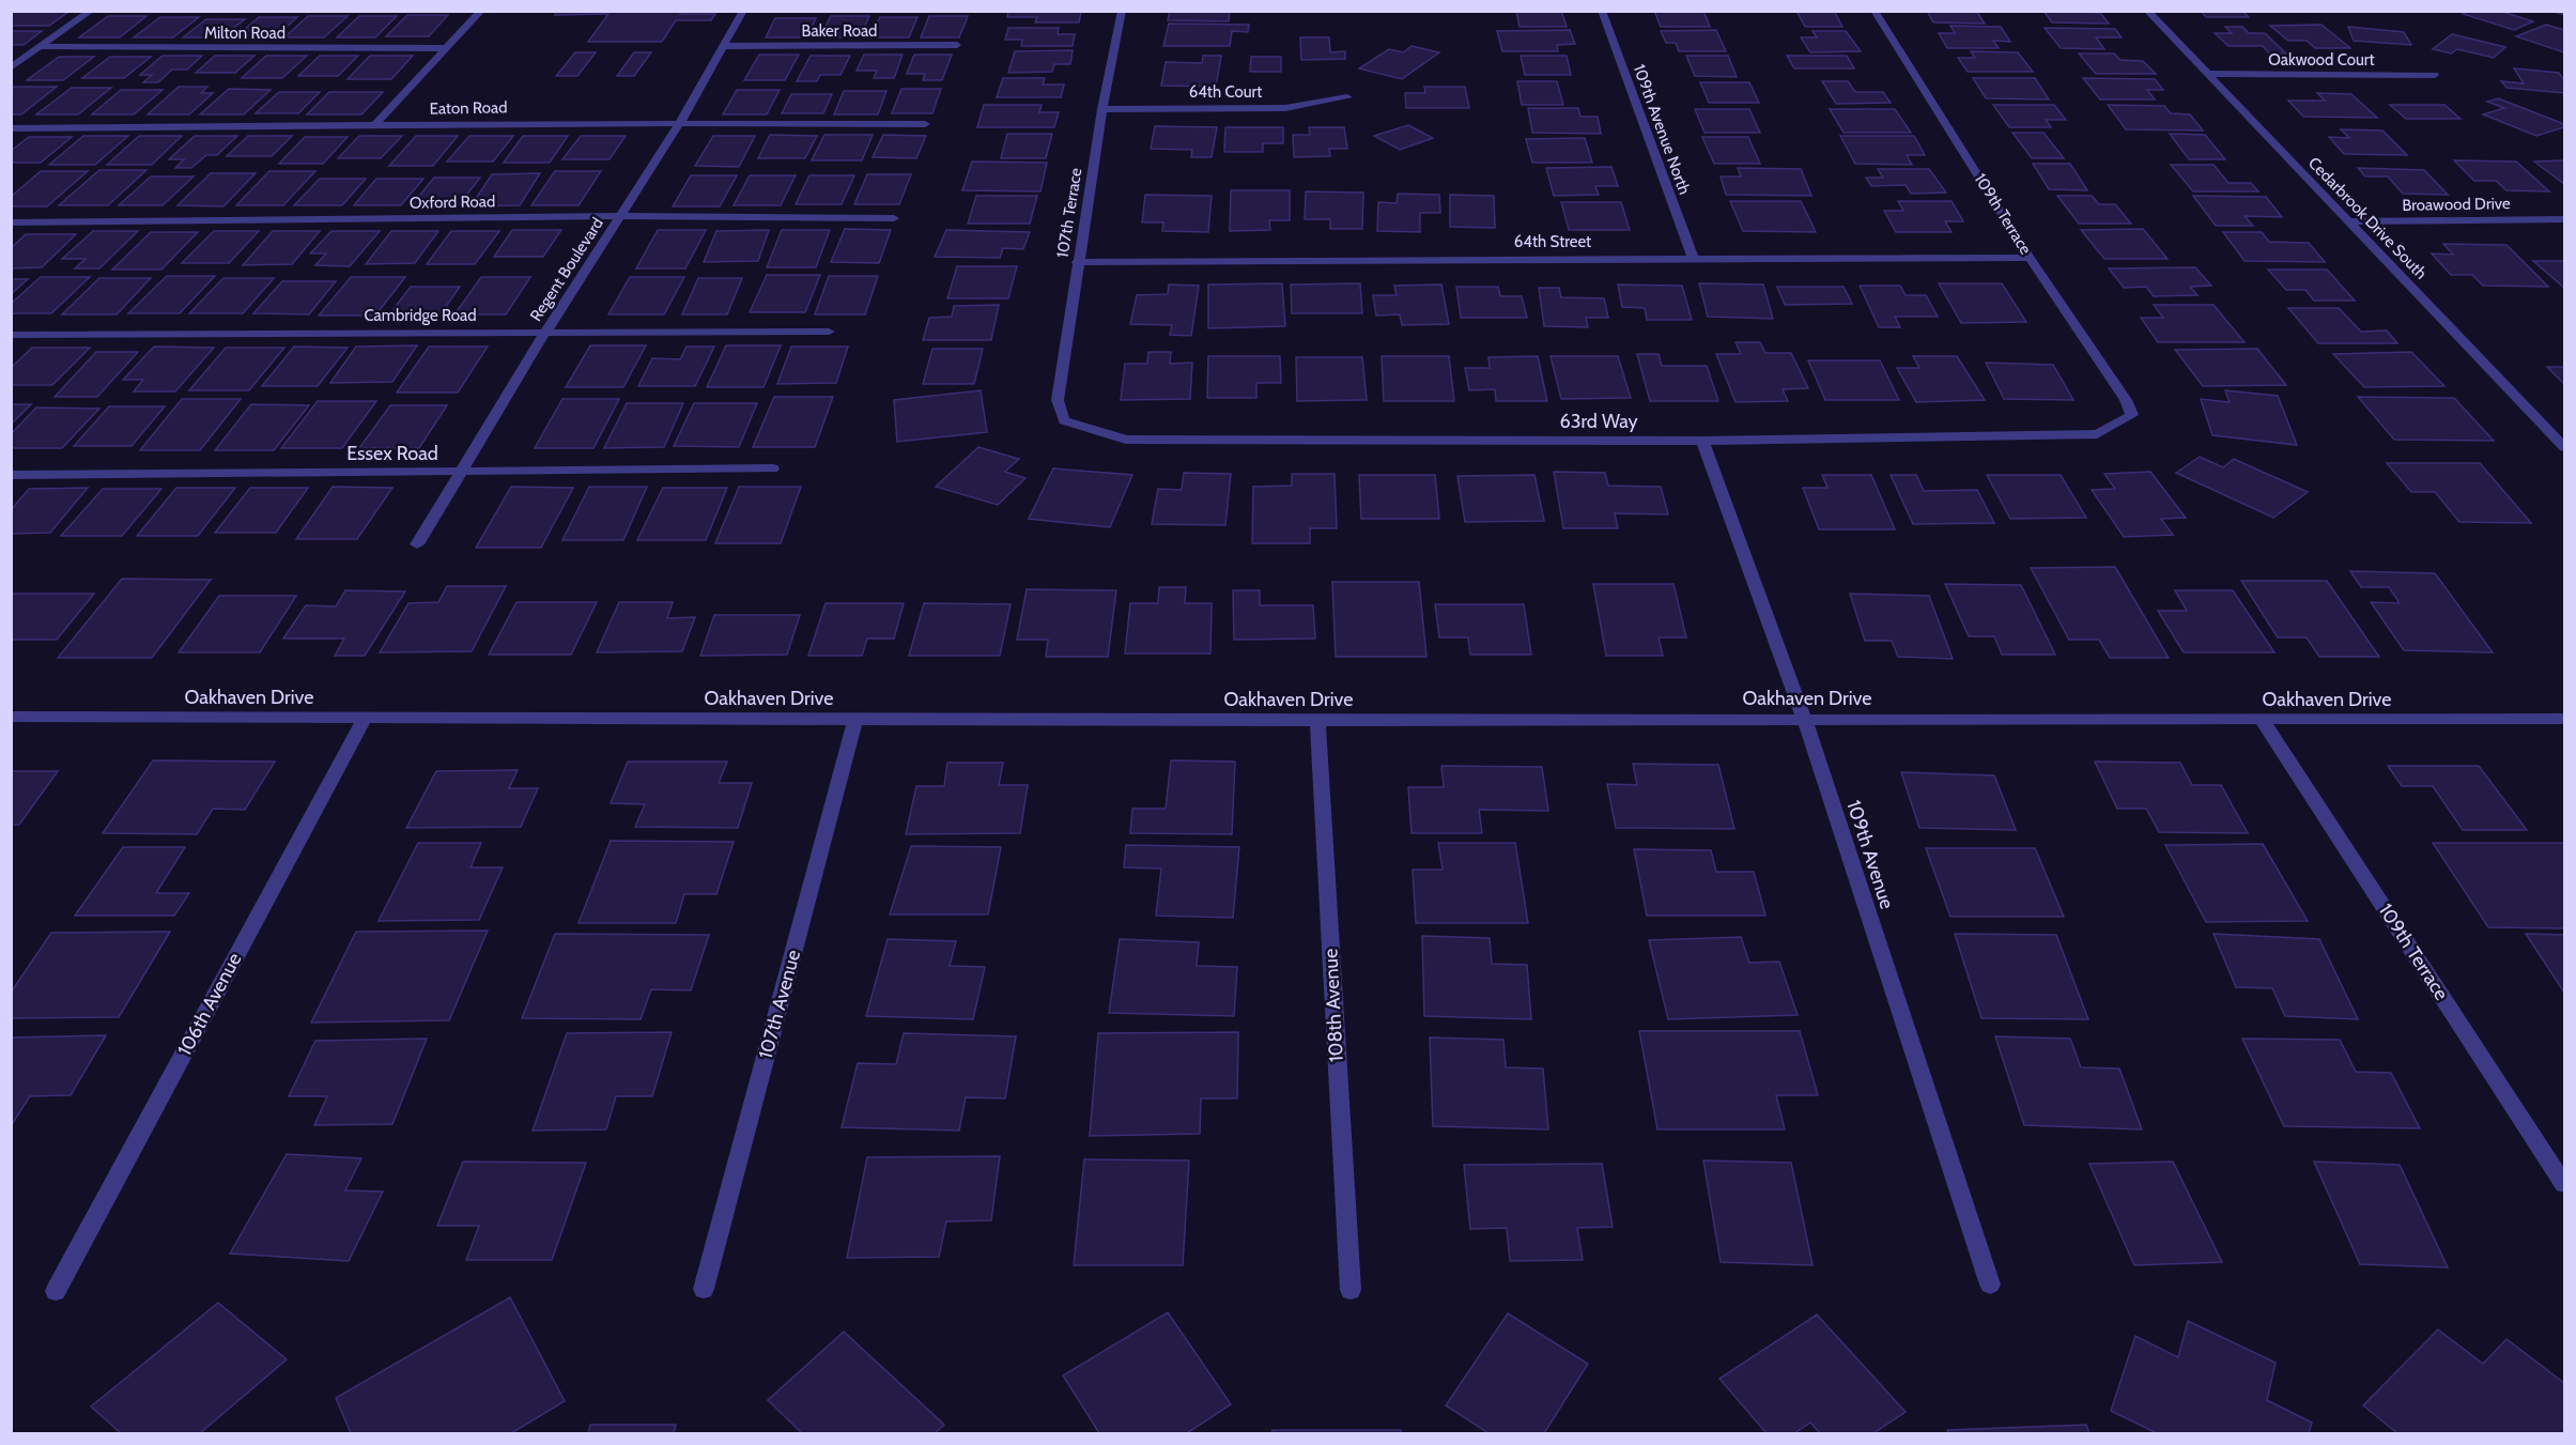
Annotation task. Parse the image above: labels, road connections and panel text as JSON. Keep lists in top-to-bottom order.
{
  "streets": {
    "street": [
      "Baker Road",
      "Milton Road",
      "Oakwood Court",
      "64th Court",
      "Eaton Road",
      "109th Avenue North",
      "Oxford Road",
      "Broawood Drive",
      "107th Terrace",
      "109th Terrace",
      "Cedarbrook Drive South",
      "64th Street",
      "Regent Boulevard",
      "Cambridge Road",
      "63rd Way",
      "Essex Road",
      "Oakhaven Drive",
      "109th Avenue",
      "106th Avenue",
      "107th Avenue",
      "108th Avenue"
    ]
  },
  "crossings": [
    ["Baker Road", "Regent Boulevard"],
    ["Oakwood Court", "Cedarbrook Drive South"],
    ["64th Court", "107th Terrace"],
    ["Eaton Road", "Regent Boulevard"],
    ["109th Avenue North", "64th Street"],
    ["Oxford Road", "Regent Boulevard"],
    ["Broawood Drive", "Cedarbrook Drive South"],
    ["107th Terrace", "64th Street"],
    ["107th Terrace", "63rd Way"],
    ["109th Terrace", "64th Street"],
    ["109th Terrace", "63rd Way"],
    ["109th Terrace", "Oakhaven Drive"],
    ["Regent Boulevard", "Cambridge Road"],
    ["Regent Boulevard", "Essex Road"],
    ["63rd Way", "109th Avenue"],
    ["Oakhaven Drive", "109th Avenue"],
    ["Oakhaven Drive", "106th Avenue"],
    ["Oakhaven Drive", "107th Avenue"],
    ["Oakhaven Drive", "108th Avenue"]
  ]
}
